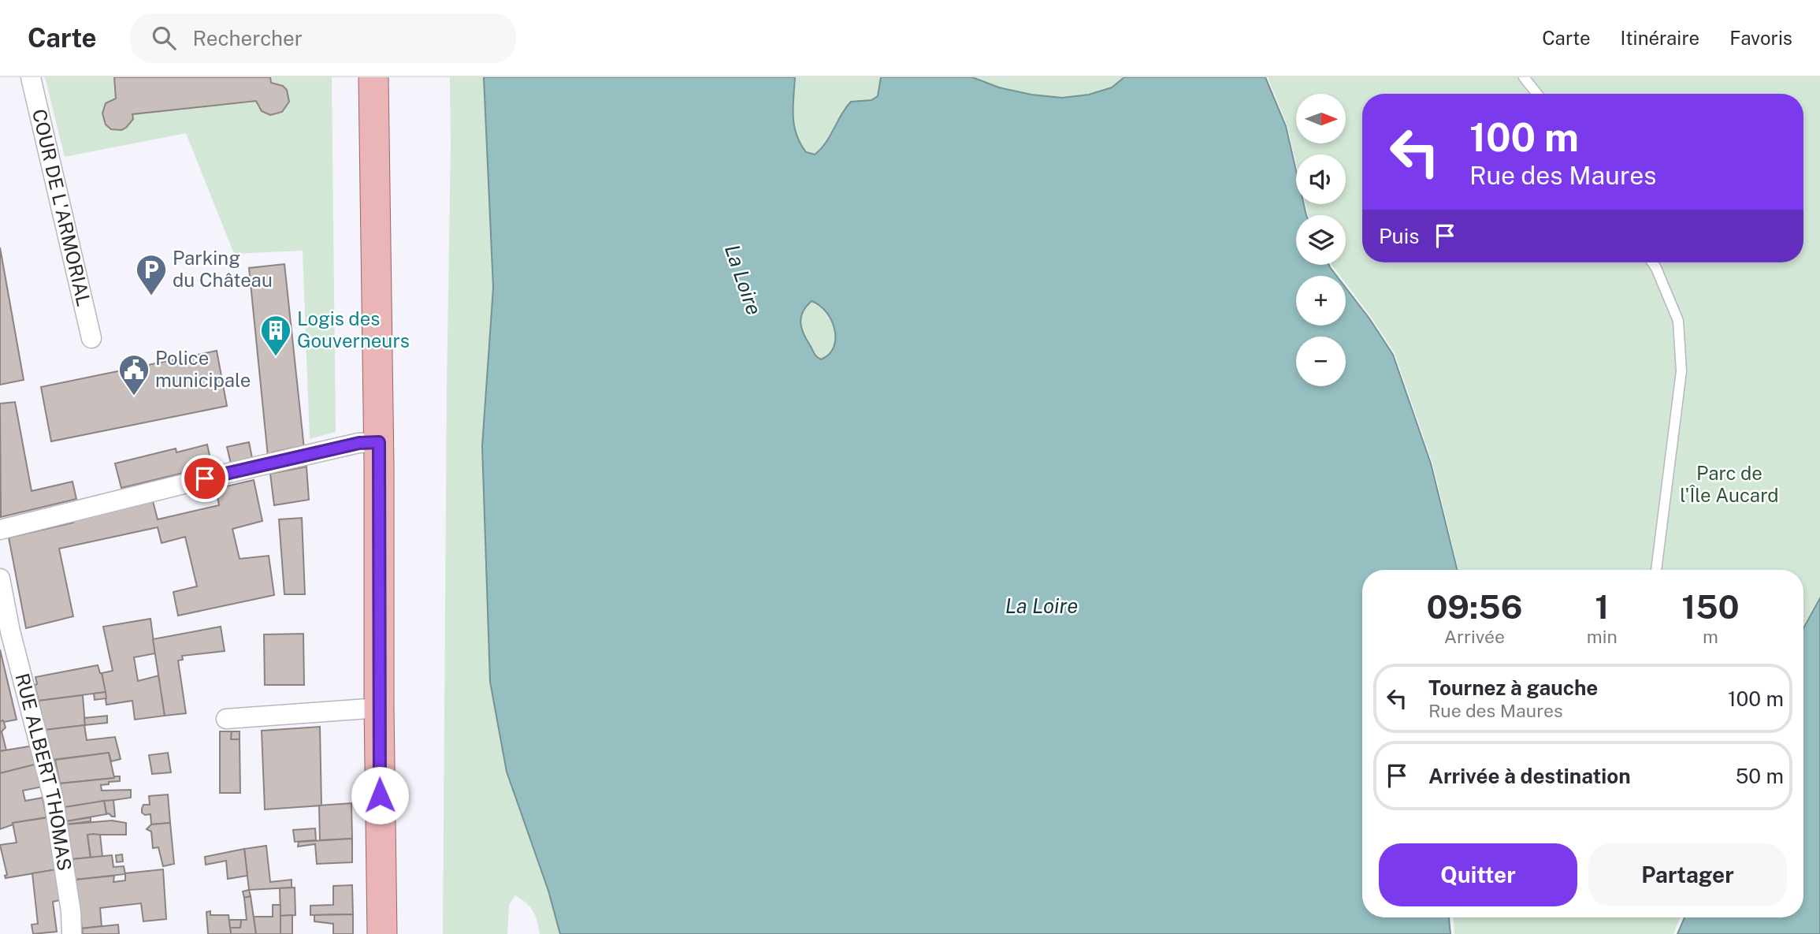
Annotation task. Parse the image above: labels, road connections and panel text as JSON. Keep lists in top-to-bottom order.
{
  "streets": {
    "street": ["COUR DE L'ARMORIAL", "RUE ALBERT THOMAS"]
  },
  "water": ["La Loire"],
  "parks": ["Parc de l'Île Aucard"],
  "places": {
    "parking": ["Parking du Château"],
    "building": ["Logis des Gouverneurs"],
    "public building": ["Police municipale"]
  },
  "north": "right",
  "page": {
    "header": "Carte",
    "search": "Rechercher",
    "nav": ["Carte", "Itinéraire", "Favoris"],
    "map_buttons": ["+", "−"],
    "turn": ["100 m", "Rue des Maures"],
    "then": "Puis",
    "eta": [
      "09:56",
      "Arrivée",
      "1",
      "min",
      "150",
      "m"
    ],
    "list": [
      {
        "name": "Tournez à gauche",
        "note": "Rue des Maures",
        "value": "100 m"
      },
      {
        "name": "Arrivée à destination",
        "value": "50 m"
      }
    ],
    "buttons": ["Quitter", "Partager"]
  }
}
